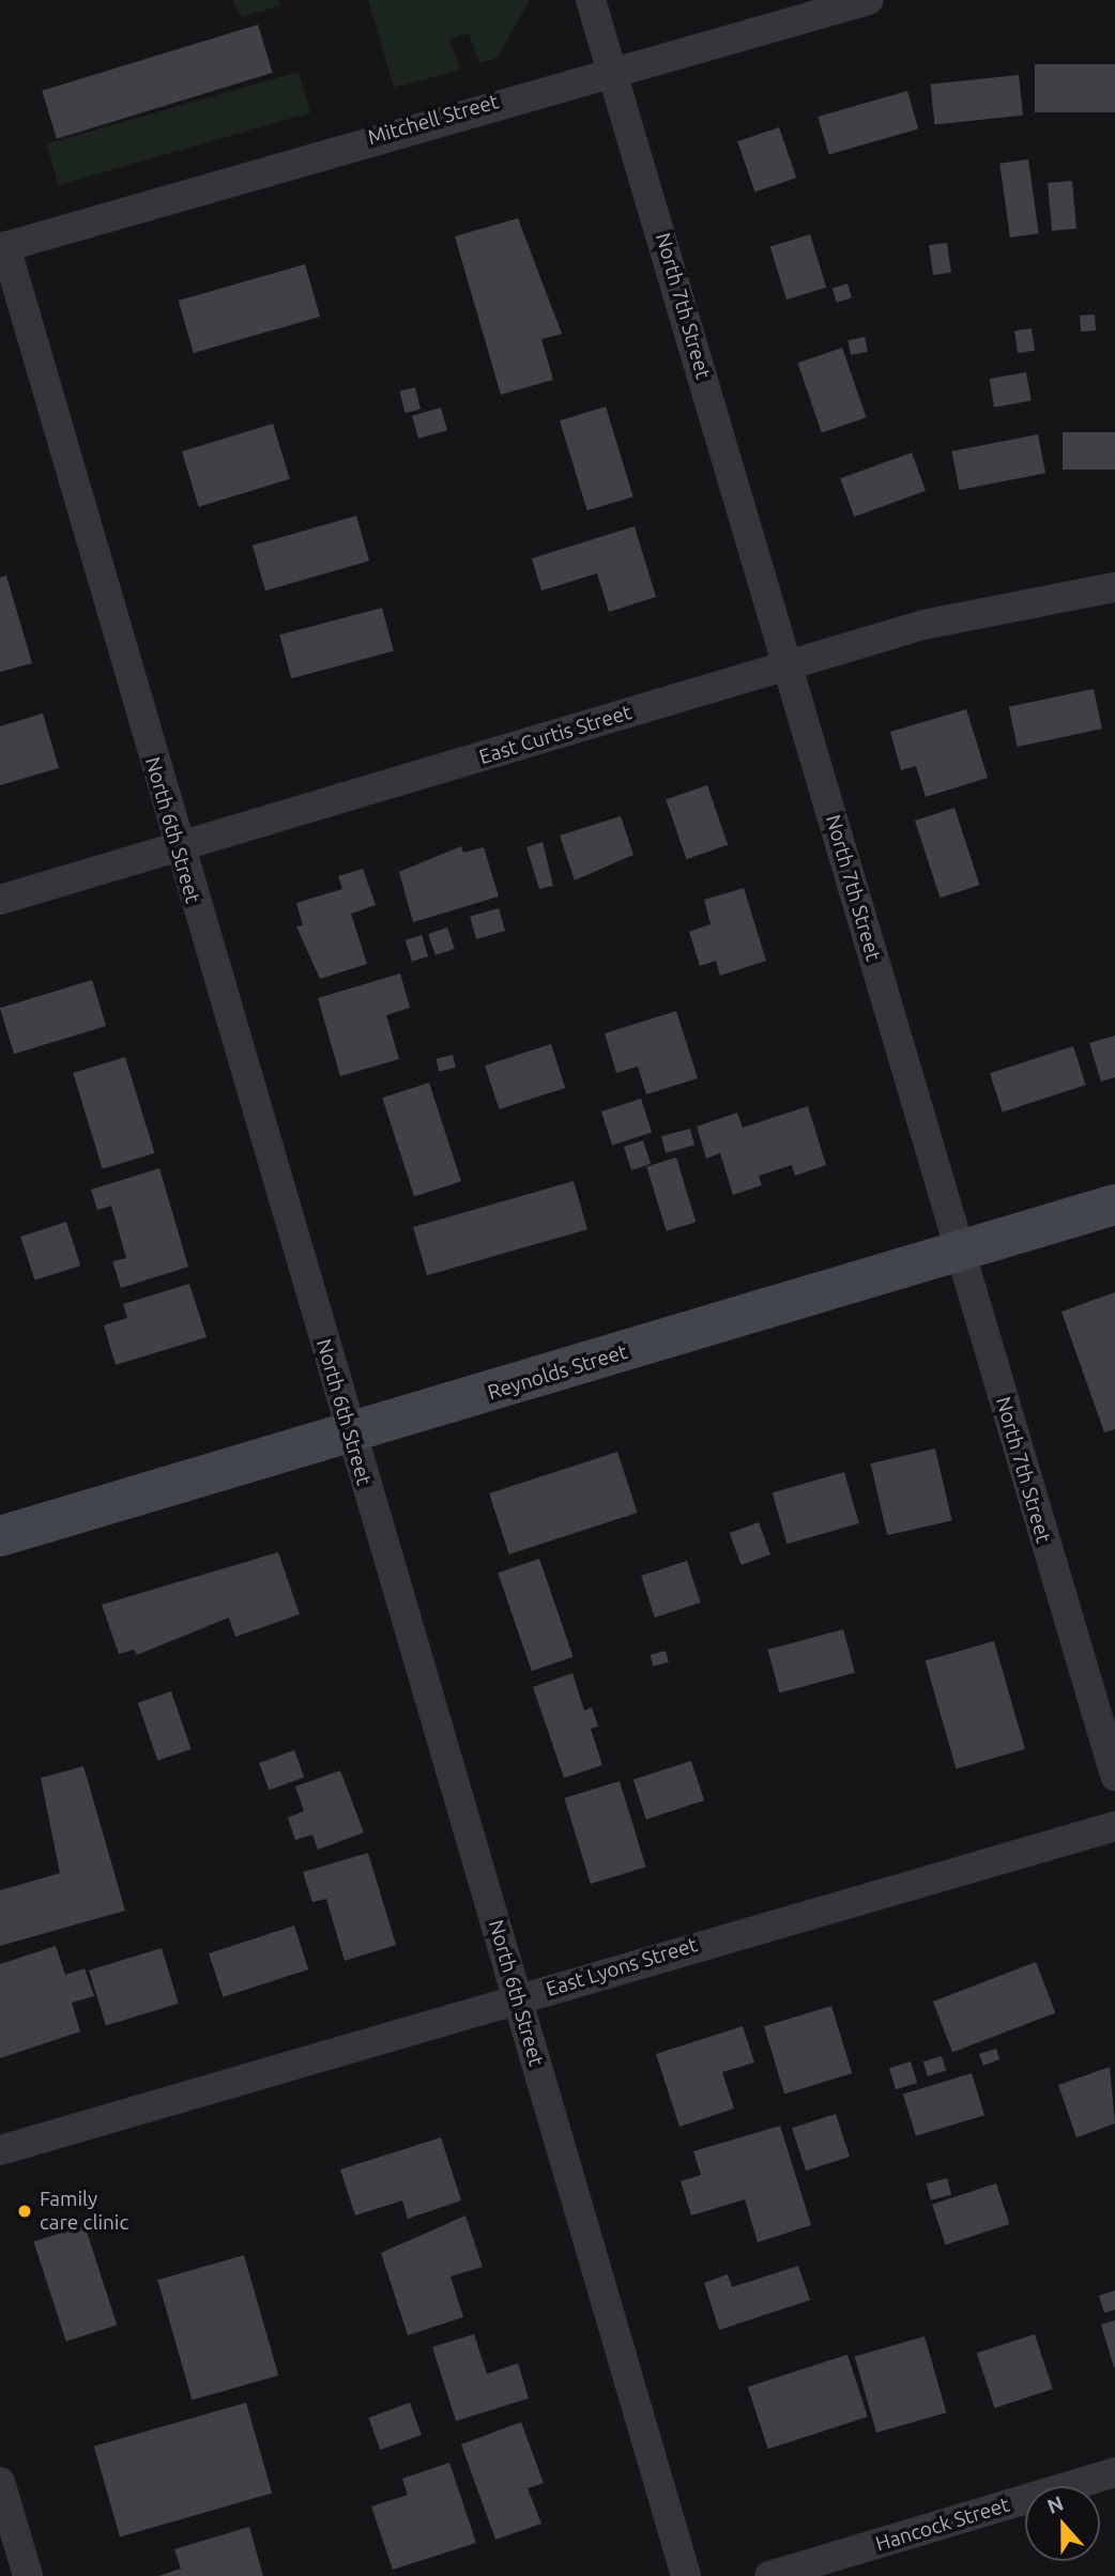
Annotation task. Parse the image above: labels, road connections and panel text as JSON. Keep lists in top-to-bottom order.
{
  "streets": {
    "main road": ["Reynolds Street"],
    "street": [
      "Mitchell Street",
      "North 7th Street",
      "East Curtis Street",
      "North 6th Street",
      "East Lyons Street",
      "Hancock Street"
    ]
  },
  "crossings": [
    ["Mitchell Street", "North 7th Street"],
    ["Mitchell Street", "North 6th Street"],
    ["North 7th Street", "East Curtis Street"],
    ["North 7th Street", "Reynolds Street"],
    ["East Curtis Street", "North 6th Street"],
    ["North 6th Street", "Reynolds Street"],
    ["North 6th Street", "East Lyons Street"]
  ],
  "places": ["Family care clinic"],
  "north": "top"
}
